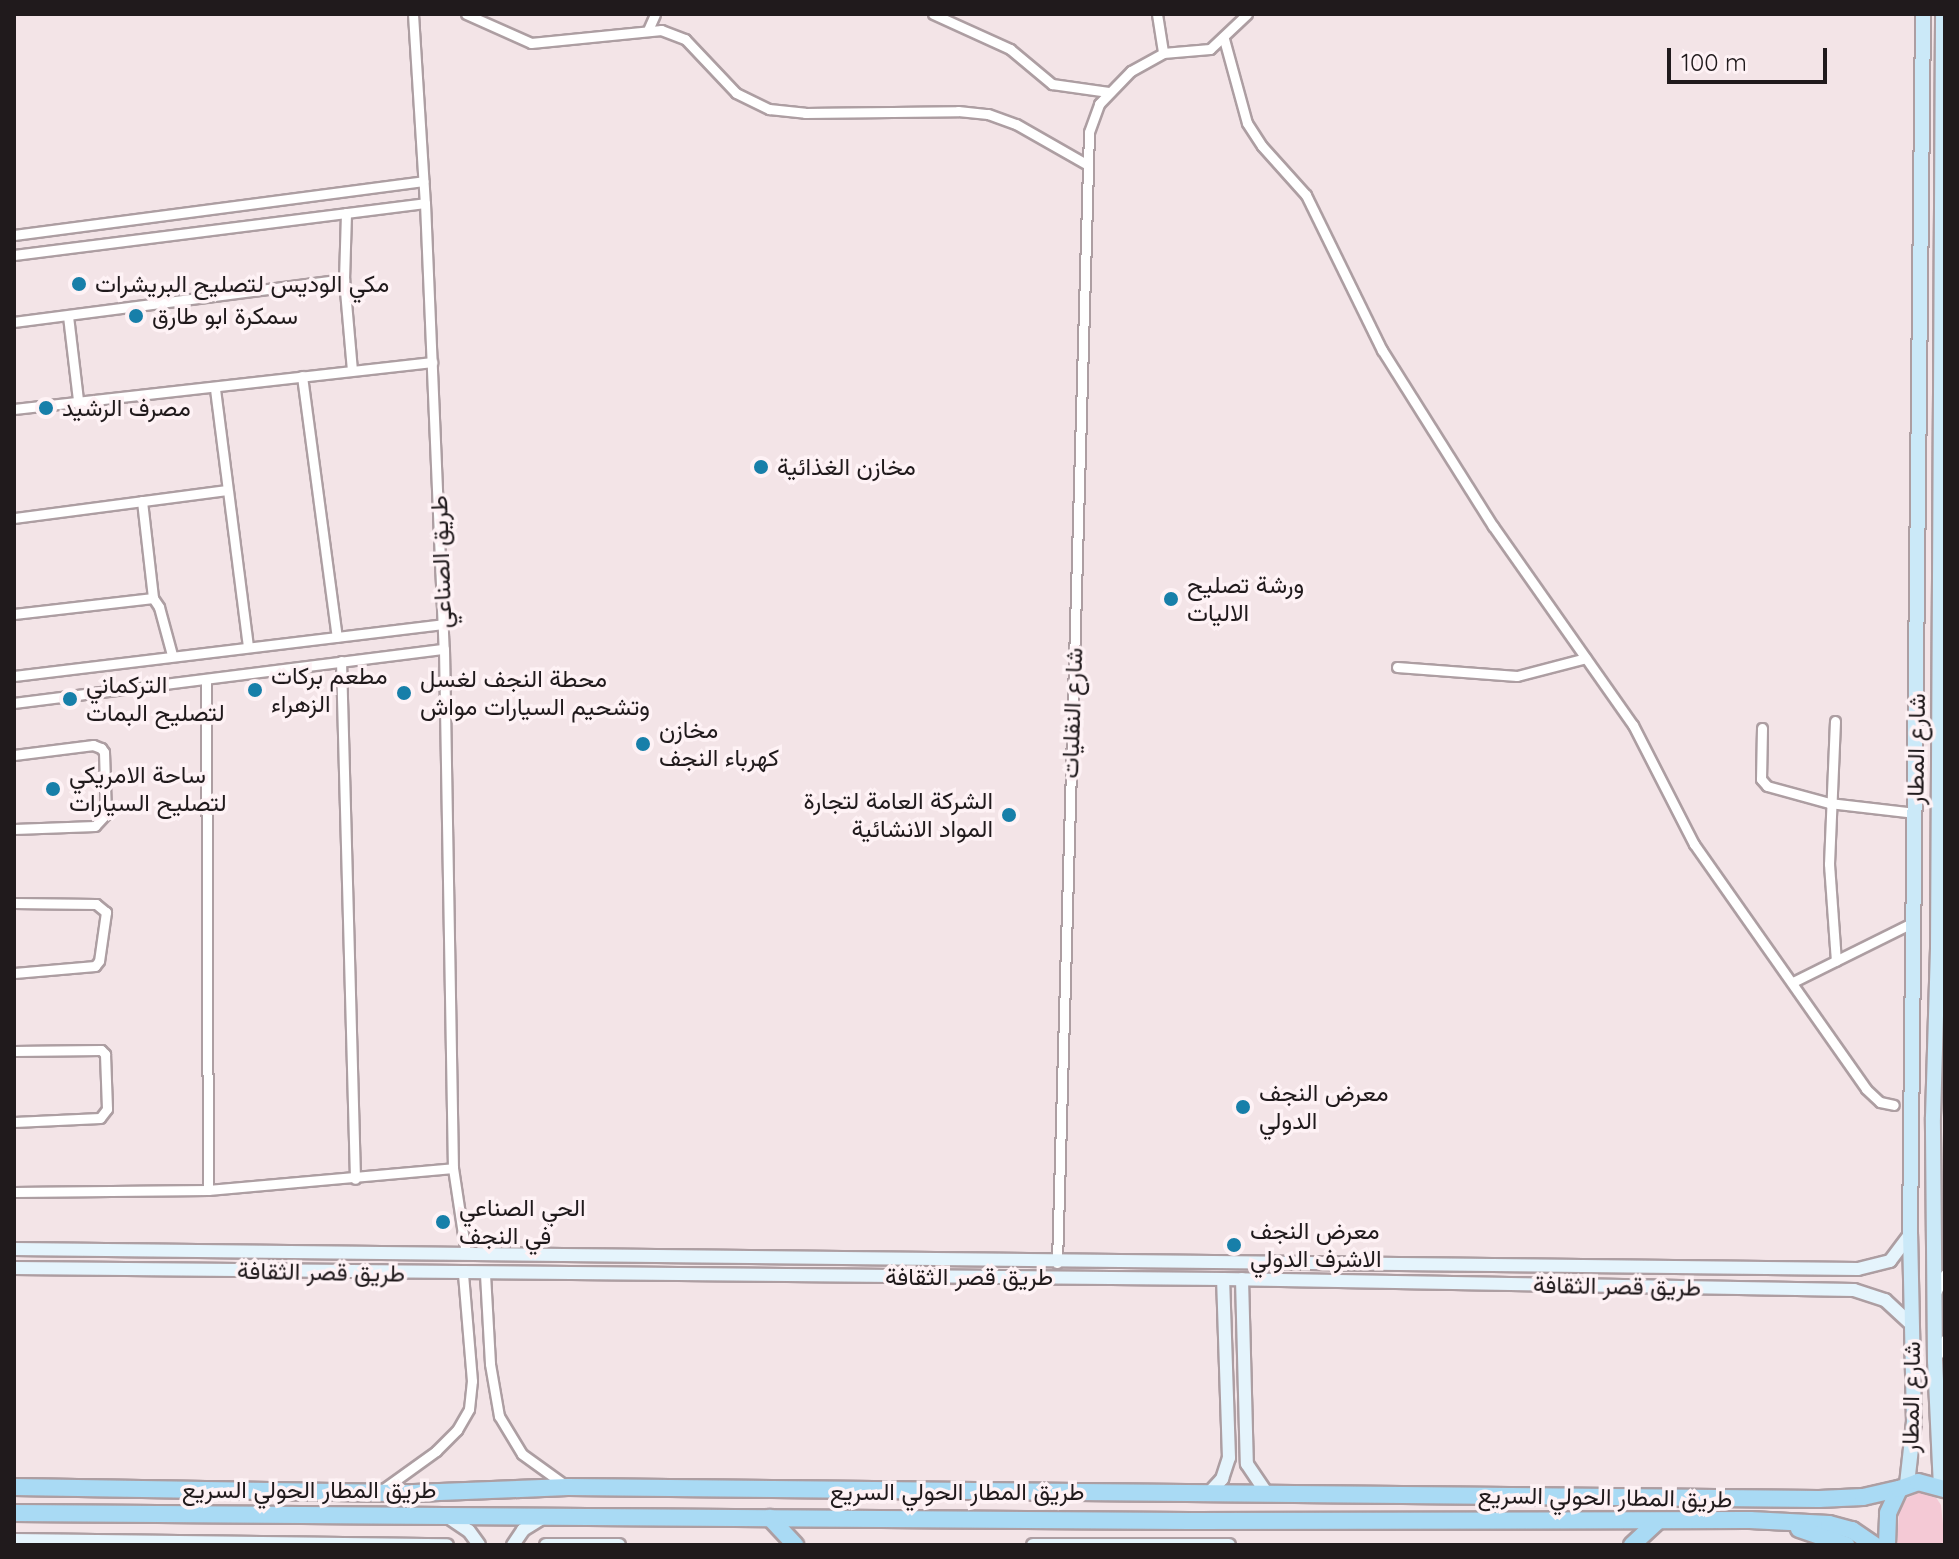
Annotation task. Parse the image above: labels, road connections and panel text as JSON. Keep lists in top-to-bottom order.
{
  "streets": {
    "highway": ["طريق المطار الحولي السريع"],
    "main road": ["شارع المطار"],
    "street": ["طريق الصناعي", "شارع النقليات", "طريق قصر الثقافة"]
  },
  "crossings": [
    ["طريق الصناعي", "طريق قصر الثقافة"],
    ["شارع النقليات", "طريق قصر الثقافة"],
    ["شارع المطار", "طريق قصر الثقافة"],
    ["شارع المطار", "طريق المطار الحولي السريع"]
  ],
  "places": [
    "مكي الوديس لتصليح البريشرات",
    "سمكرة ابو طارق",
    "مصرف الرشيد",
    "مخازن الغذائية",
    "ورشة تصليح الاليات",
    "مطعم بركات الزهراء",
    "محطة النجف لغسل وتشحيم السيارات مواش",
    "التركماني لتصليح البمات",
    "مخازن كهرباء النجف",
    "ساحة الامريكي لتصليح السيارات",
    "الشركة العامة لتجارة المواد الانشائية",
    "معرض النجف الدولي",
    "الحي الصناعي في النجف",
    "معرض النجف الاشرف الدولي"
  ],
  "scale_bar": "100 m"
}
